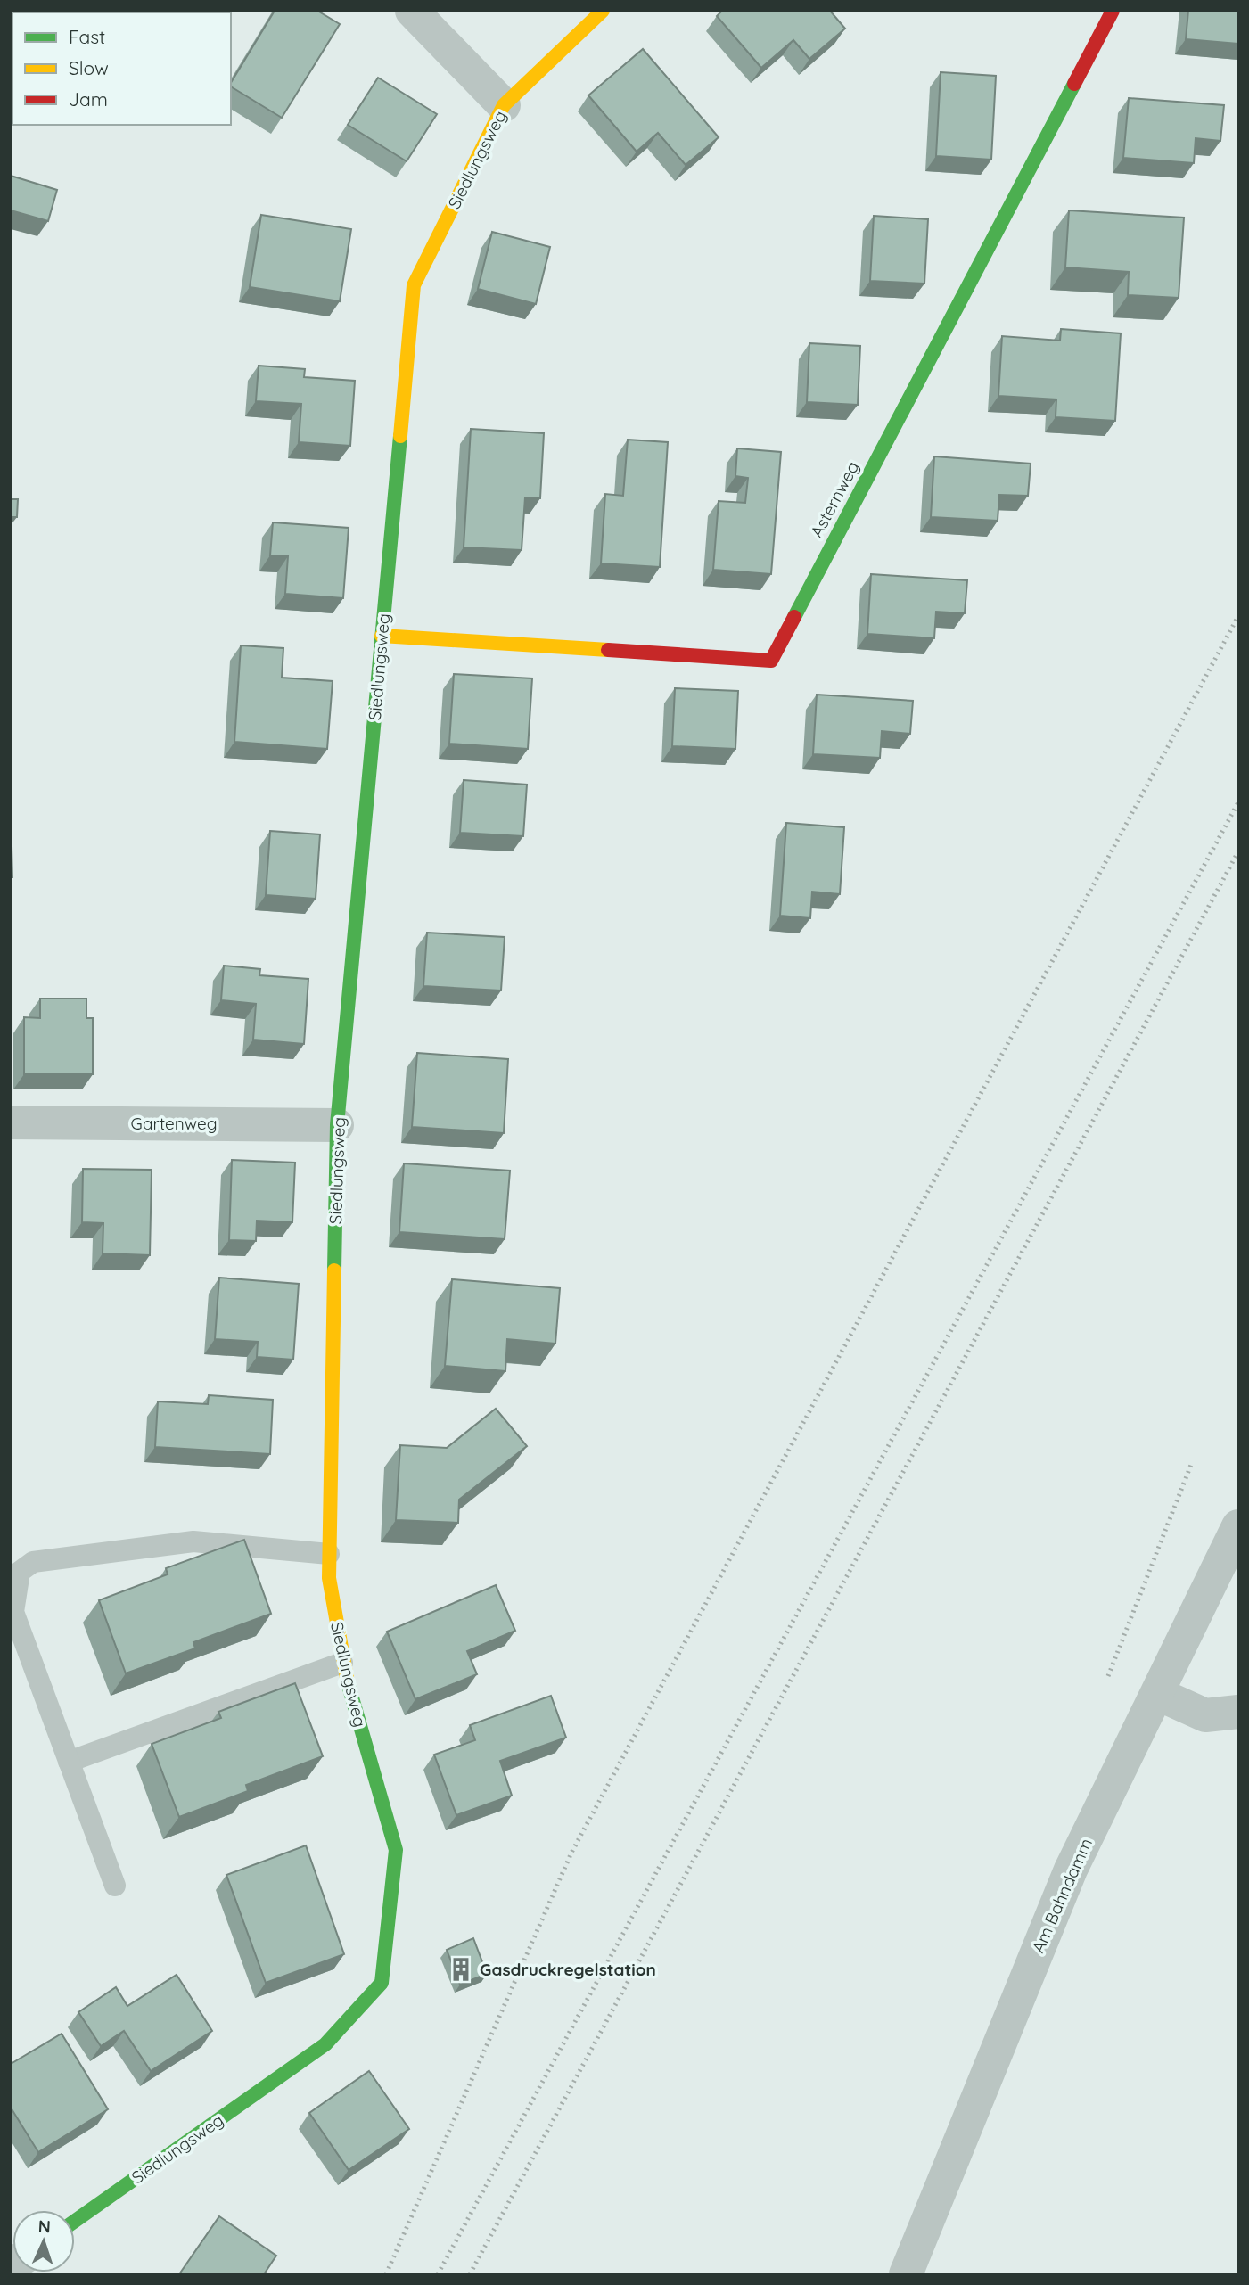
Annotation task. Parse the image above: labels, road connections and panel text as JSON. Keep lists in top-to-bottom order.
{
  "streets": {
    "street": [
      "Siedlungsweg",
      "Asternweg",
      "Gartenweg",
      "Am Bahndamm"
    ]
  },
  "crossings": [
    ["Siedlungsweg", "Asternweg"],
    ["Siedlungsweg", "Gartenweg"]
  ],
  "places": {
    "building": ["Gasdruckregelstation"]
  },
  "legend": ["Fast", "Slow", "Jam"],
  "north": "top"
}
